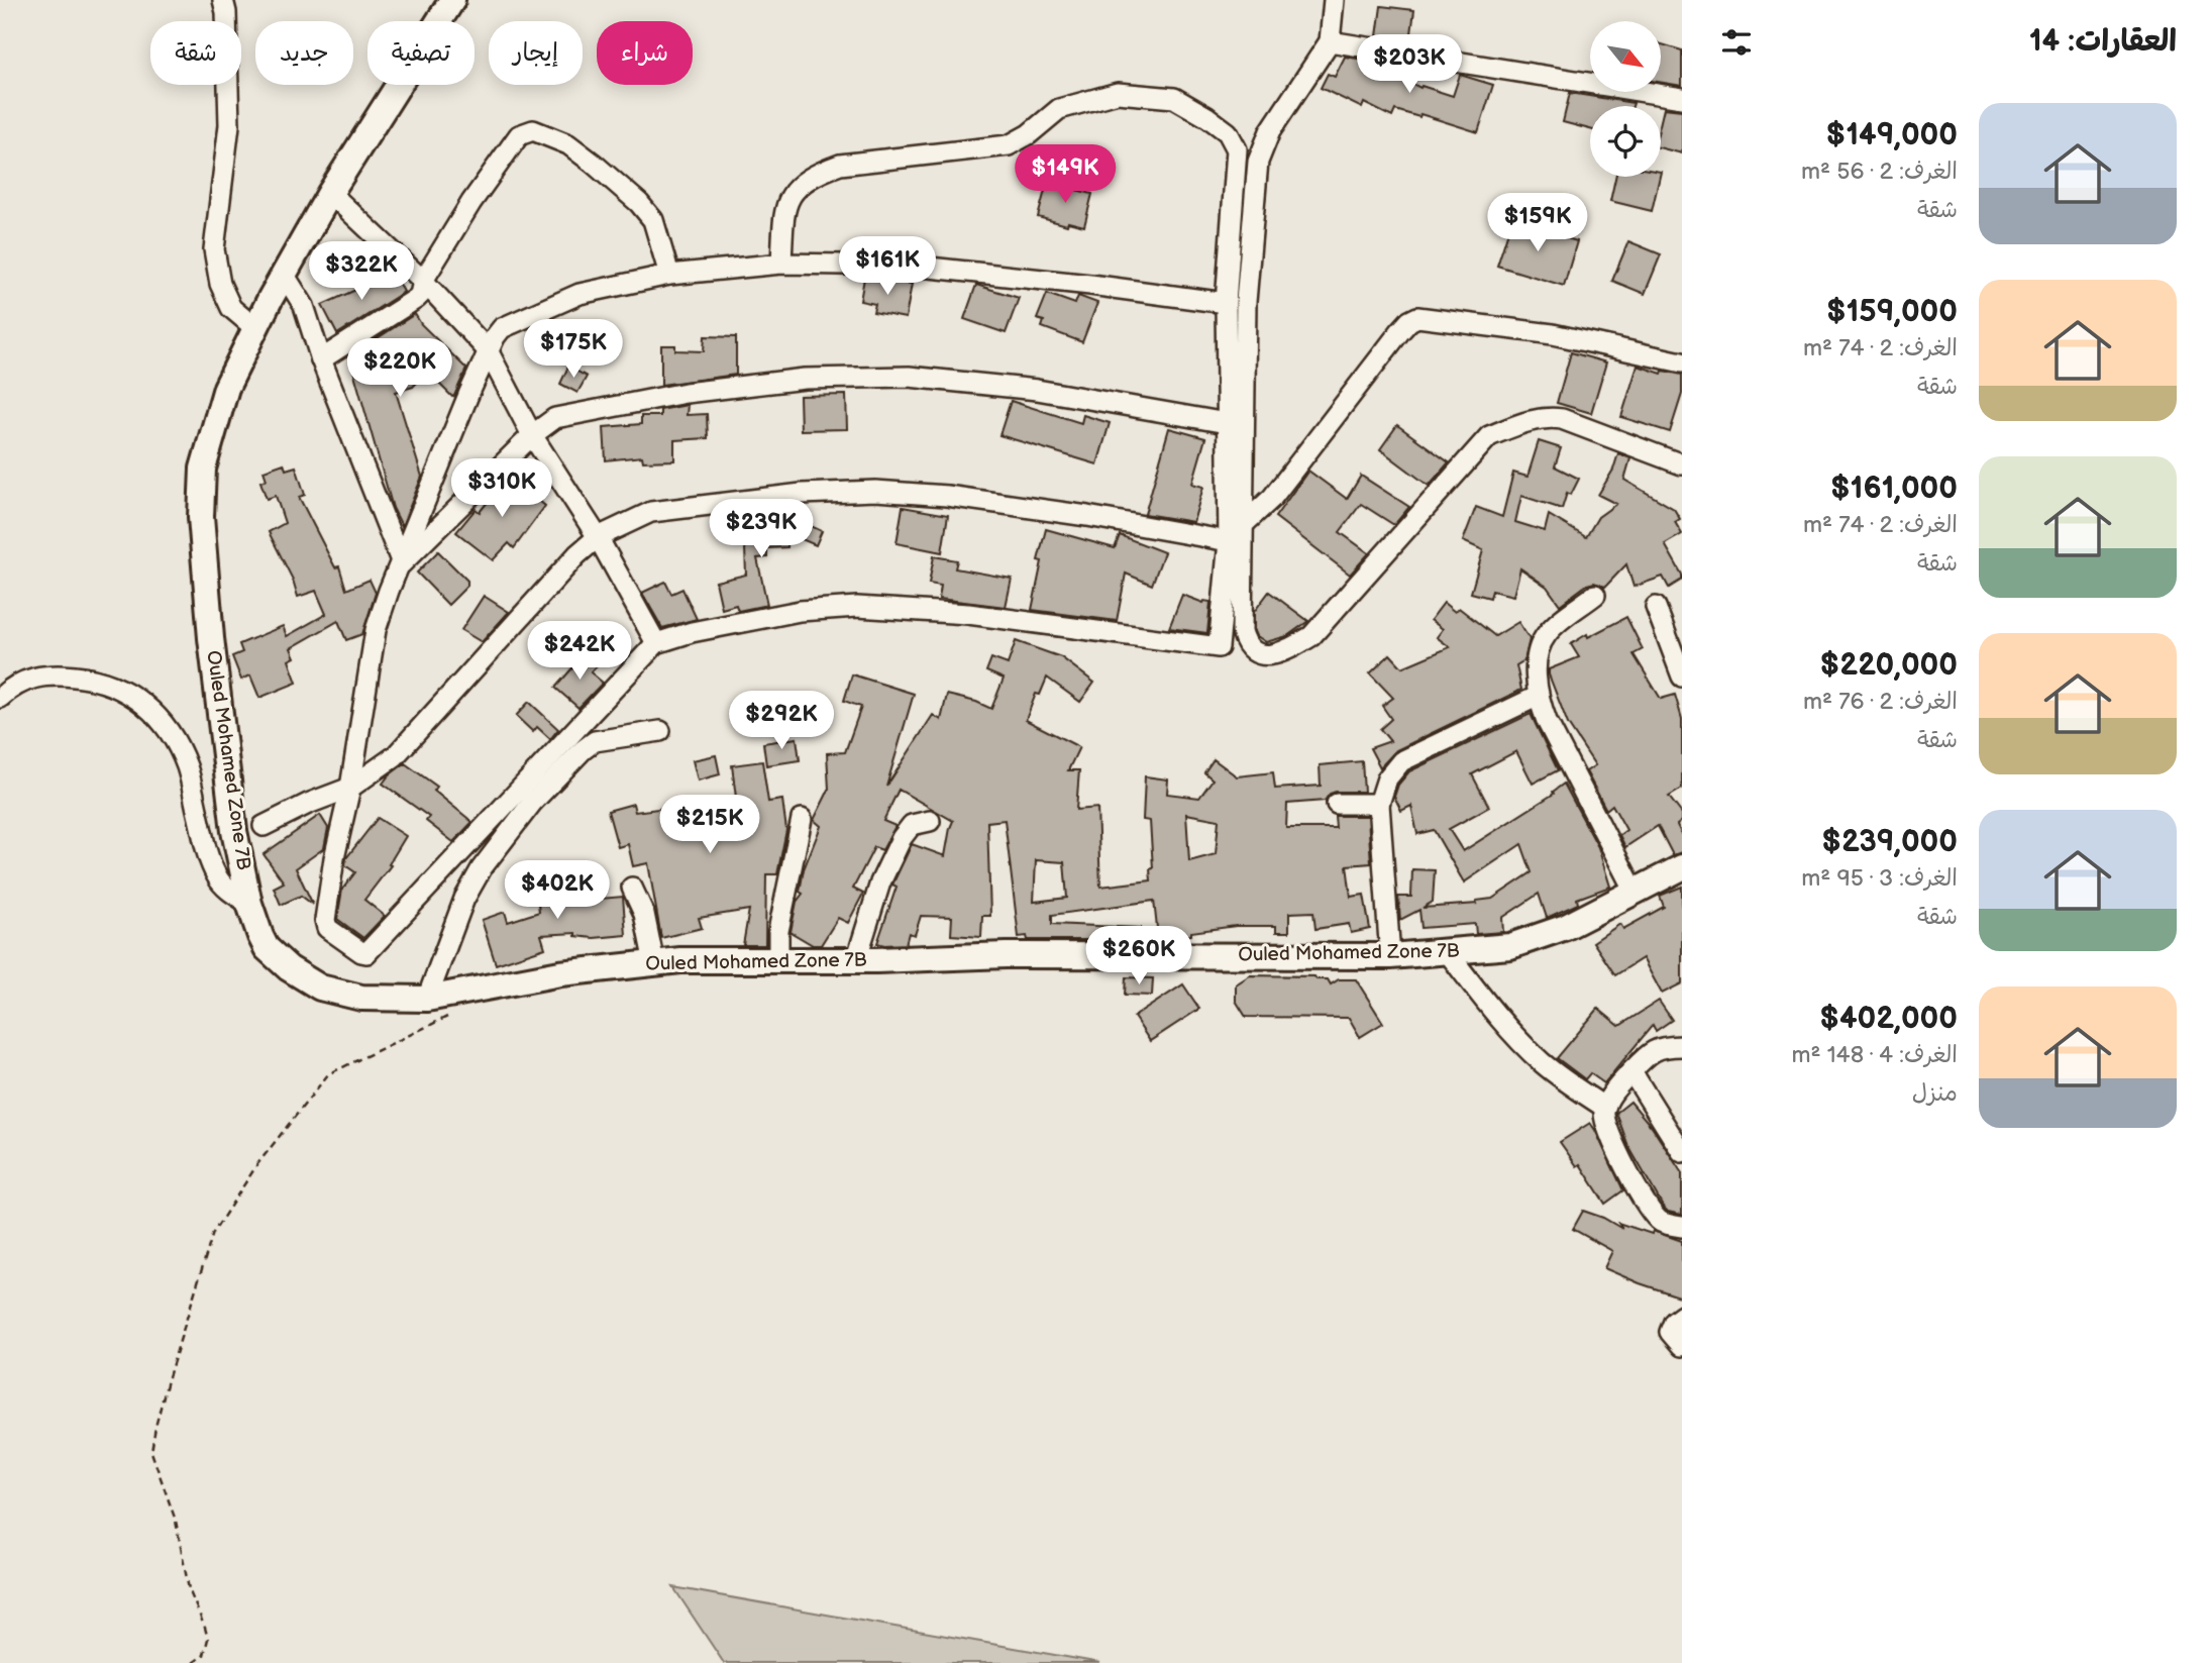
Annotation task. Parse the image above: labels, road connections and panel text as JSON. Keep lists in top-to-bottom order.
{
  "streets": {
    "main road": ["Ouled Mohamed Zone 7B"]
  },
  "north": "bottom right",
  "page": {
    "heading": "العقارات: 14",
    "chip": [
      "شراء",
      "إيجار",
      "تصفية",
      "جديد",
      "شقة"
    ],
    "price": [
      "$203K",
      "$149K",
      "$159K",
      "$161K",
      "$322K",
      "$175K",
      "$220K",
      "$310K",
      "$239K",
      "$242K",
      "$292K",
      "$215K",
      "$402K",
      "$260K"
    ],
    "list": [
      {
        "name": "$149,000",
        "note": "الغرف: 2 · 56 m² · شقة"
      },
      {
        "name": "$159,000",
        "note": "الغرف: 2 · 74 m² · شقة"
      },
      {
        "name": "$161,000",
        "note": "الغرف: 2 · 74 m² · شقة"
      },
      {
        "name": "$220,000",
        "note": "الغرف: 2 · 76 m² · شقة"
      },
      {
        "name": "$239,000",
        "note": "الغرف: 3 · 95 m² · شقة"
      },
      {
        "name": "$402,000",
        "note": "الغرف: 4 · 148 m² · منزل"
      }
    ]
  }
}
